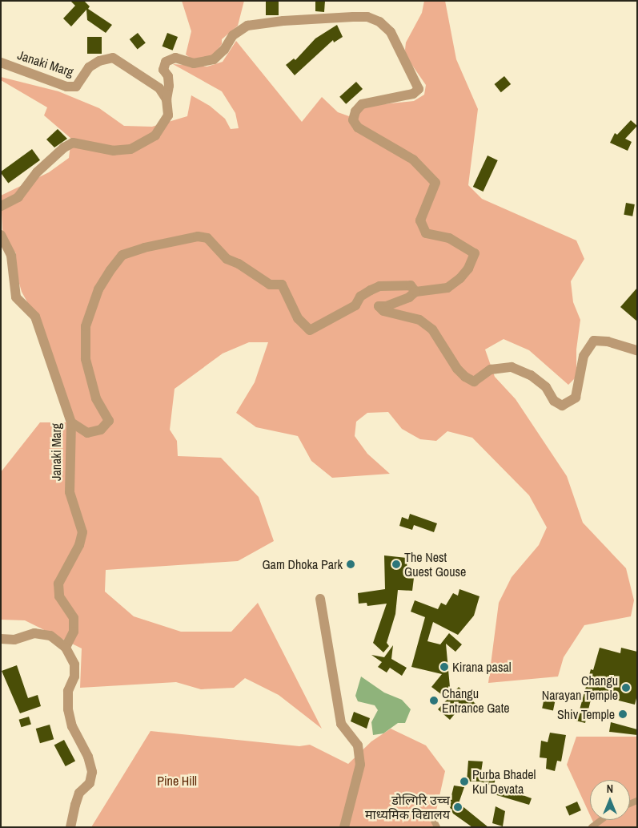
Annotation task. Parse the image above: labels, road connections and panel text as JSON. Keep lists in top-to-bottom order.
{
  "streets": {
    "street": ["Janaki Marg"]
  },
  "parks": ["Pine Hill"],
  "places": [
    "Gam Dhoka Park",
    "The Nest Guest Gouse",
    "Kirana pasal",
    "Changu Narayan Temple",
    "Changu Entrance Gate",
    "Shiv Temple",
    "Purba Bhadel Kul Devata",
    "डोल्गिरि उच्च माध्यमिक विद्यालय"
  ],
  "north": "top"
}
